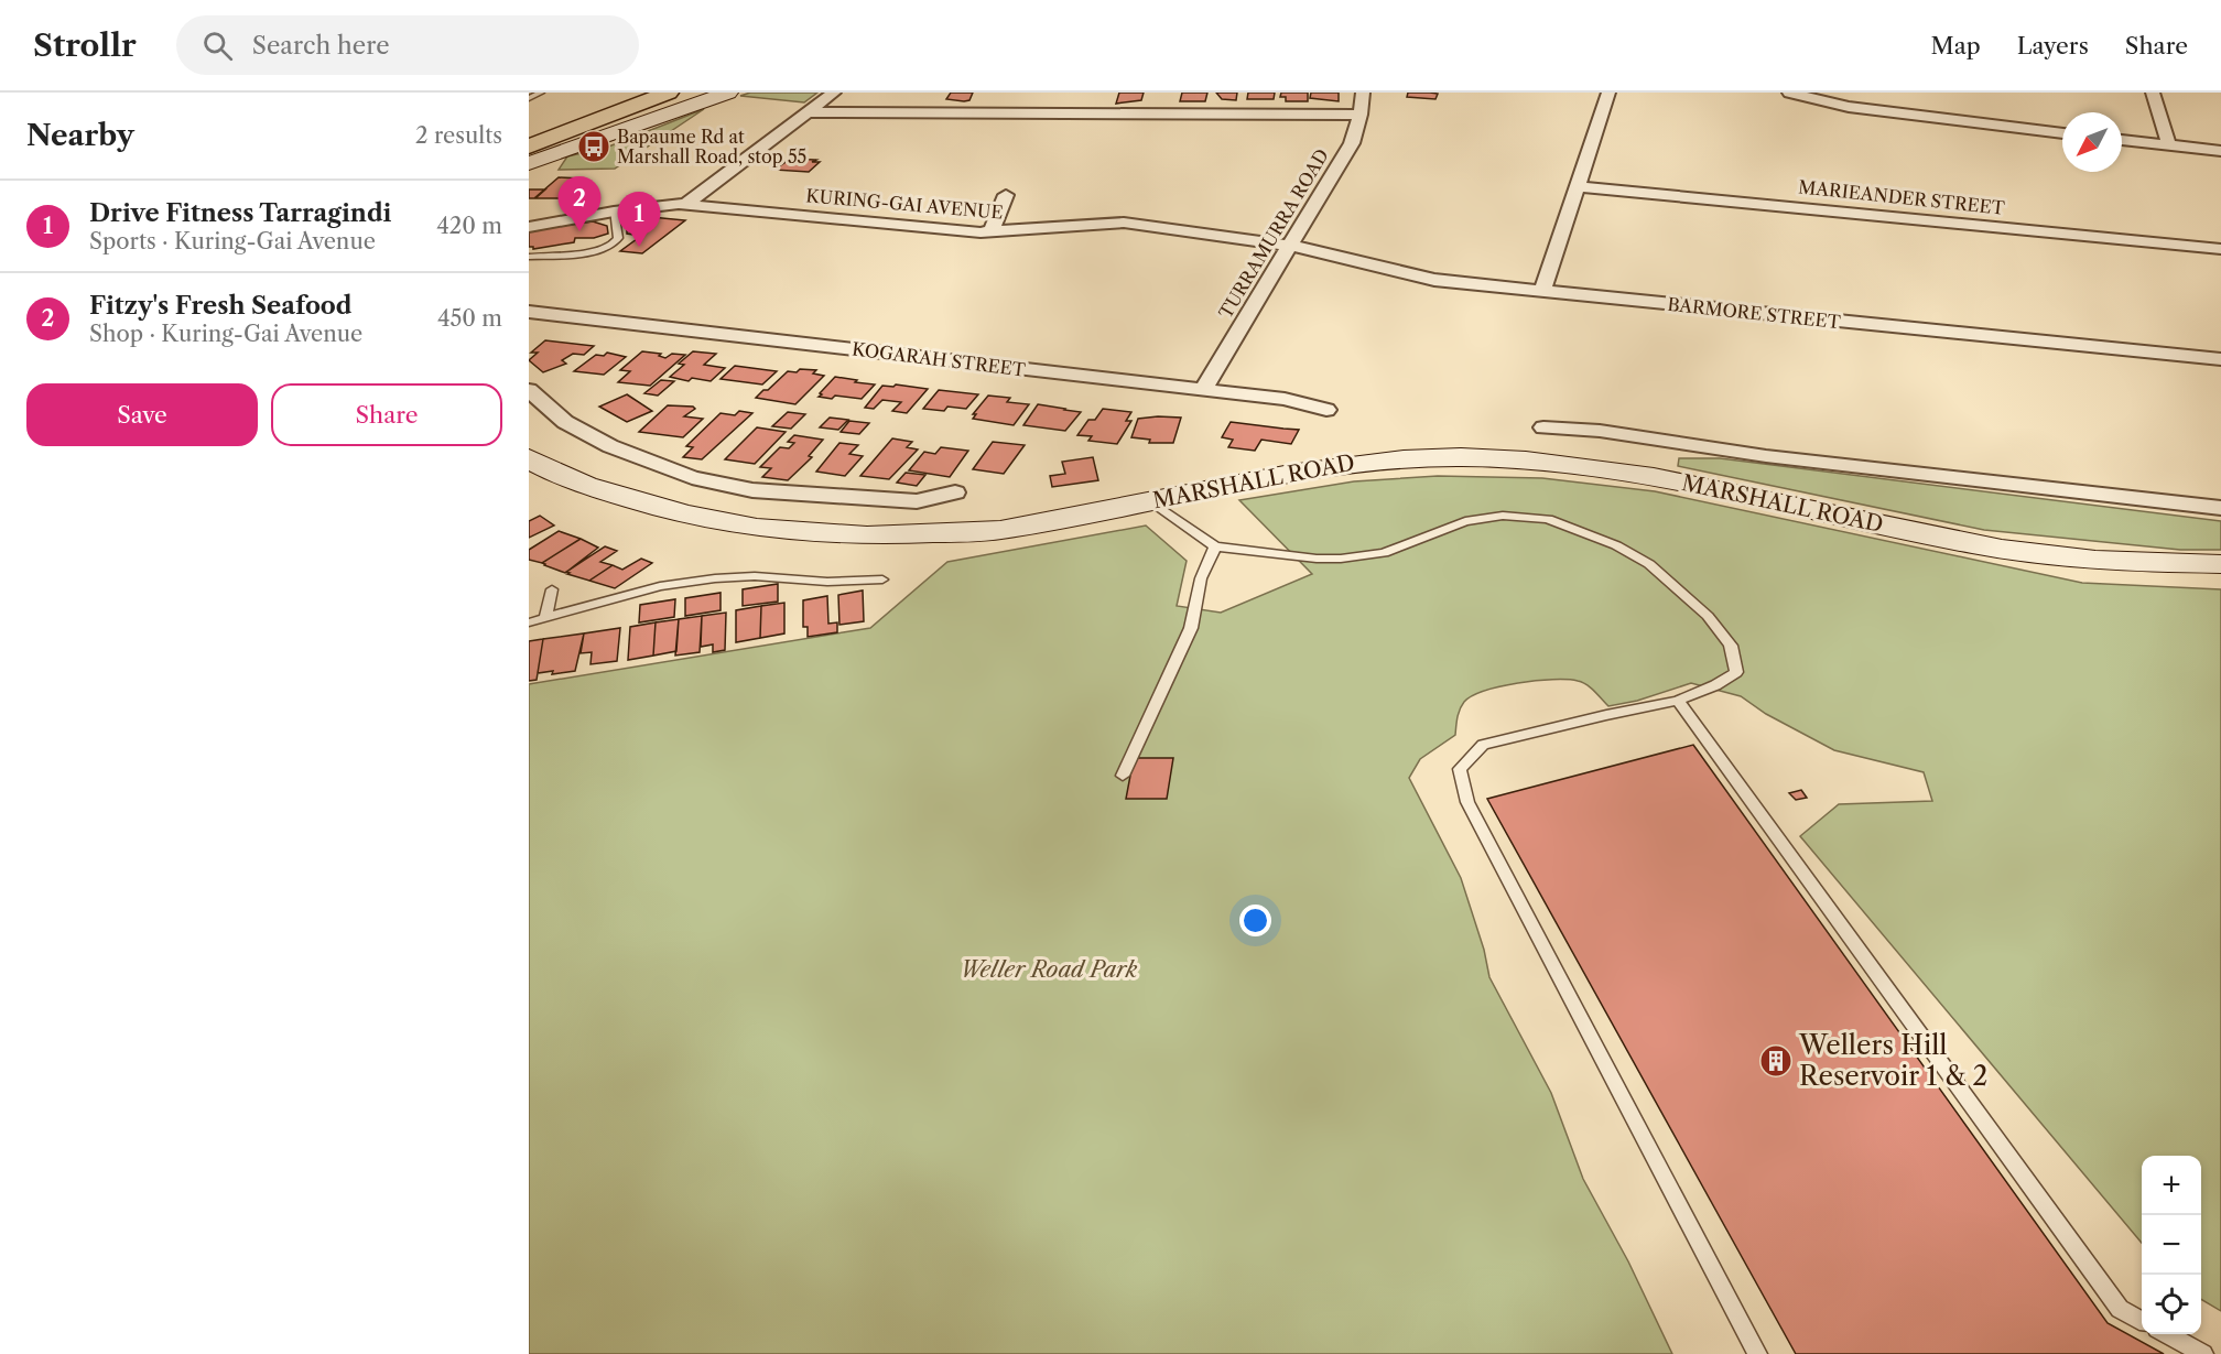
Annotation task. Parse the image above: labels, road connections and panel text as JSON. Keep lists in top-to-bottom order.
{
  "streets": {
    "main road": ["MARSHALL ROAD"],
    "street": [
      "MARIEANDER STREET",
      "KURING-GAI AVENUE",
      "TURRAMURRA ROAD",
      "BARMORE STREET",
      "KOGARAH STREET"
    ]
  },
  "crossings": [
    ["KURING-GAI AVENUE", "TURRAMURRA ROAD"],
    ["KURING-GAI AVENUE", "BARMORE STREET"],
    ["TURRAMURRA ROAD", "BARMORE STREET"],
    ["TURRAMURRA ROAD", "KOGARAH STREET"]
  ],
  "parks": ["Weller Road Park"],
  "places": {
    "bus stop": ["Bapaume Rd at Marshall Road, stop 55"],
    "building": ["Wellers Hill Reservoir 1 & 2"]
  },
  "north": "bottom left",
  "page": {
    "header": "Strollr",
    "search": "Search here",
    "nav": ["Map", "Layers", "Share"],
    "heading": ["Nearby", "2 results"],
    "pins": ["2", "1"],
    "list": [
      {
        "mark": "1",
        "name": "Drive Fitness Tarragindi",
        "note": "Sports · Kuring-Gai Avenue",
        "value": "420 m"
      },
      {
        "mark": "2",
        "name": "Fitzy's Fresh Seafood",
        "note": "Shop · Kuring-Gai Avenue",
        "value": "450 m"
      }
    ],
    "buttons": ["Save", "Share"],
    "map_buttons": ["+", "−"]
  }
}
